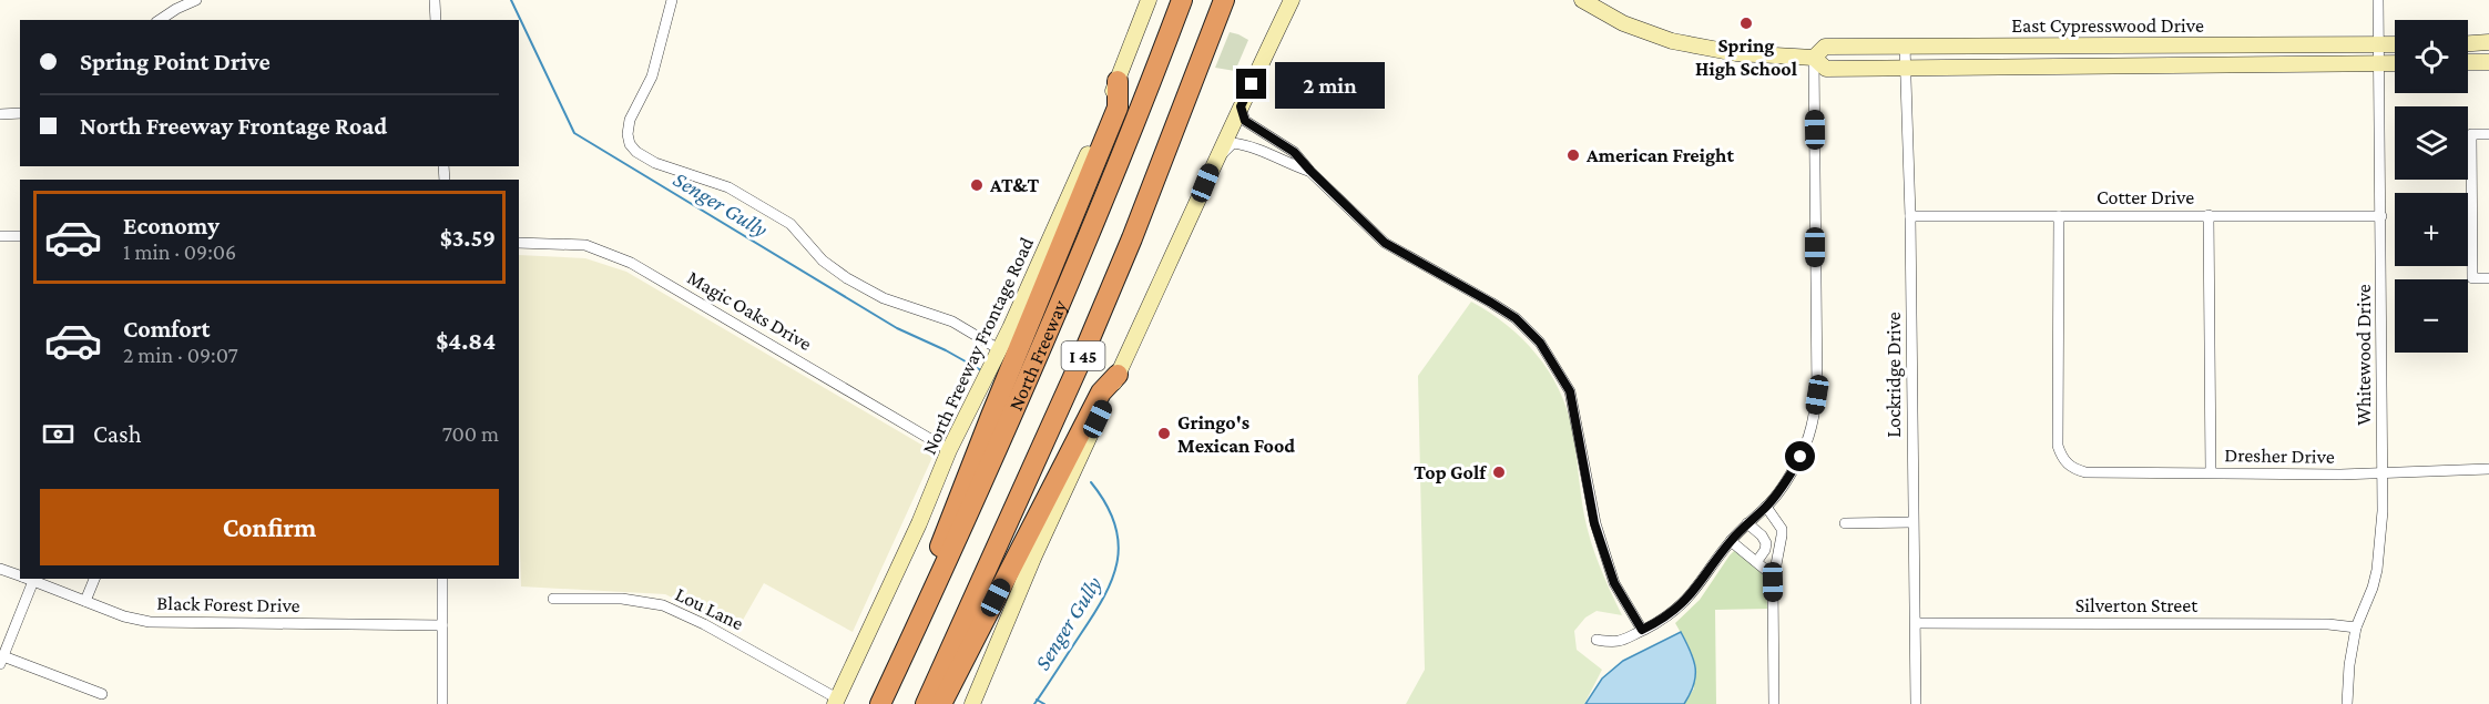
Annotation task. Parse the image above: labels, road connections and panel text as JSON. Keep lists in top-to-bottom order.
{
  "streets": {
    "highway": ["North Freeway", "I 45"],
    "main road": ["East Cypresswood Drive", "North Freeway Frontage Road"],
    "street": [
      "Cotter Drive",
      "Magic Oaks Drive",
      "Whitewood Drive",
      "Lockridge Drive",
      "Dresher Drive",
      "Black Forest Drive",
      "Silverton Street",
      "Lou Lane"
    ]
  },
  "crossings": [
    ["East Cypresswood Drive", "Whitewood Drive"],
    ["East Cypresswood Drive", "Lockridge Drive"],
    ["Cotter Drive", "Whitewood Drive"],
    ["Cotter Drive", "Lockridge Drive"],
    ["Cotter Drive", "Dresher Drive"],
    ["Magic Oaks Drive", "North Freeway Frontage Road"],
    ["North Freeway Frontage Road", "Lou Lane"],
    ["Whitewood Drive", "Dresher Drive"],
    ["Whitewood Drive", "Silverton Street"],
    ["Lockridge Drive", "Silverton Street"]
  ],
  "water": ["Senger Gully"],
  "places": [
    "Spring High School",
    "American Freight",
    "AT&T",
    "Gringo's Mexican Food",
    "Top Golf"
  ],
  "page": {
    "map_buttons": ["+", "−"],
    "banner": ["Spring Point Drive", "North Freeway Frontage Road"],
    "bubble": "2 min",
    "list": [
      {
        "name": "Economy",
        "note": "1 min · 09:06",
        "value": "$3.59"
      },
      {
        "name": "Comfort",
        "note": "2 min · 09:07",
        "value": "$4.84"
      }
    ],
    "pay": ["Cash", "700 m"],
    "buttons": "Confirm"
  }
}
